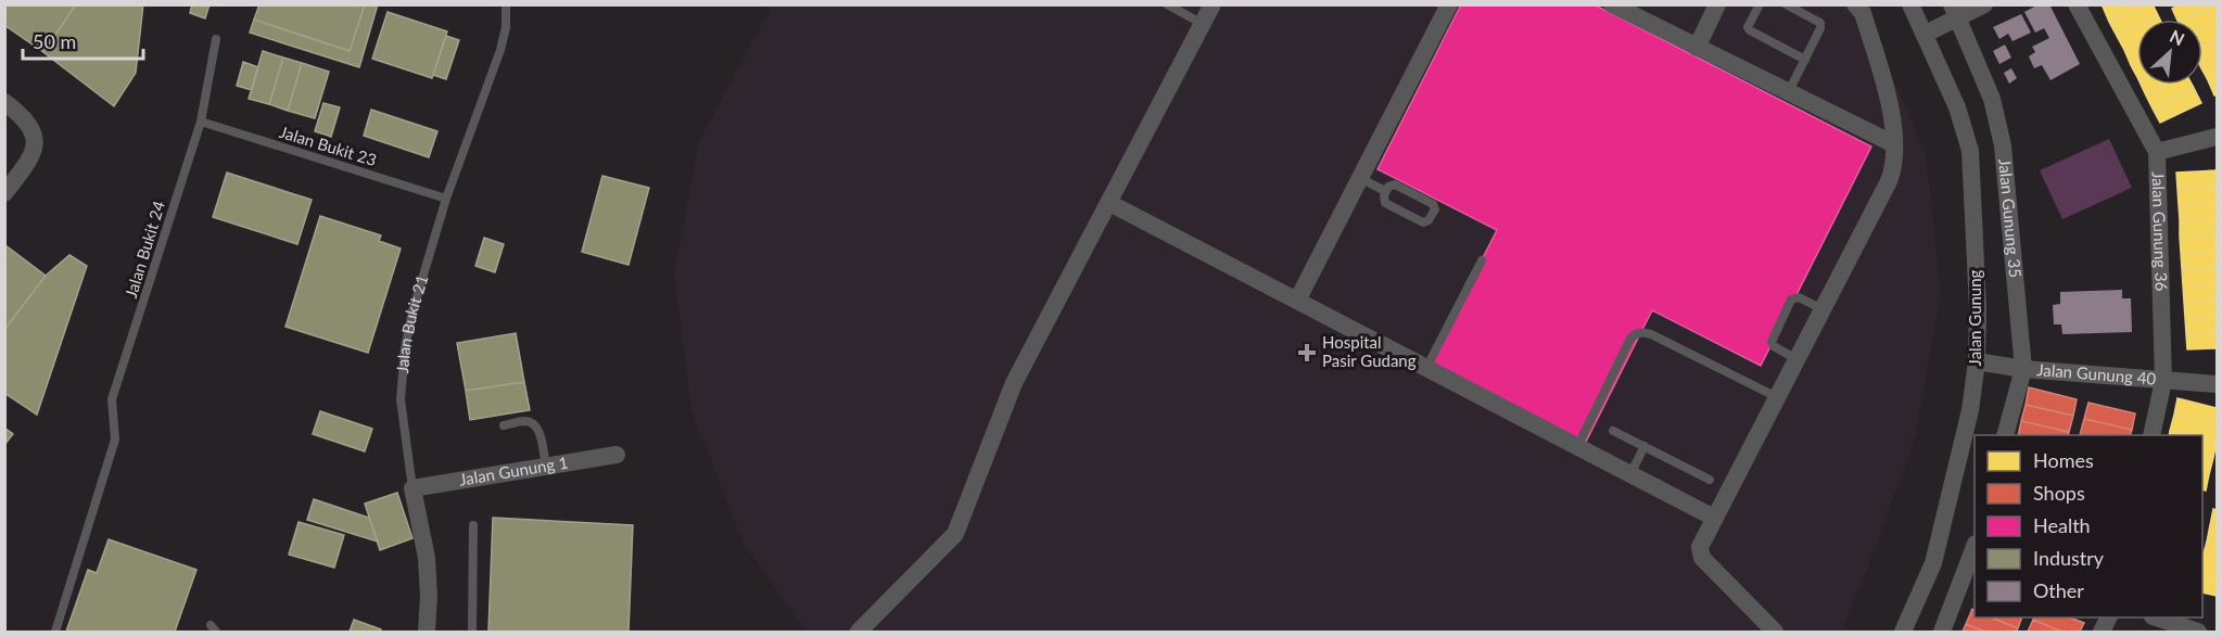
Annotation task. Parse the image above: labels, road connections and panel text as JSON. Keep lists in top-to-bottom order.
{
  "streets": {
    "street": [
      "Jalan Gunung 35",
      "Jalan Gunung 36",
      "Jalan Gunung",
      "Jalan Bukit 21",
      "Jalan Gunung 40",
      "Jalan Gunung 1"
    ],
    "lane": ["Jalan Bukit 23", "Jalan Bukit 24"]
  },
  "crossings": [
    ["Jalan Bukit 23", "Jalan Bukit 24"],
    ["Jalan Bukit 23", "Jalan Bukit 21"],
    ["Jalan Gunung 35", "Jalan Gunung 40"],
    ["Jalan Gunung 36", "Jalan Gunung 40"],
    ["Jalan Gunung", "Jalan Gunung 40"],
    ["Jalan Bukit 21", "Jalan Gunung 1"]
  ],
  "places": {
    "health": ["Hospital Pasir Gudang"]
  },
  "legend": [
    "Homes",
    "Shops",
    "Health",
    "Industry",
    "Other"
  ],
  "scale_bar": "50 m",
  "north": "top right"
}
